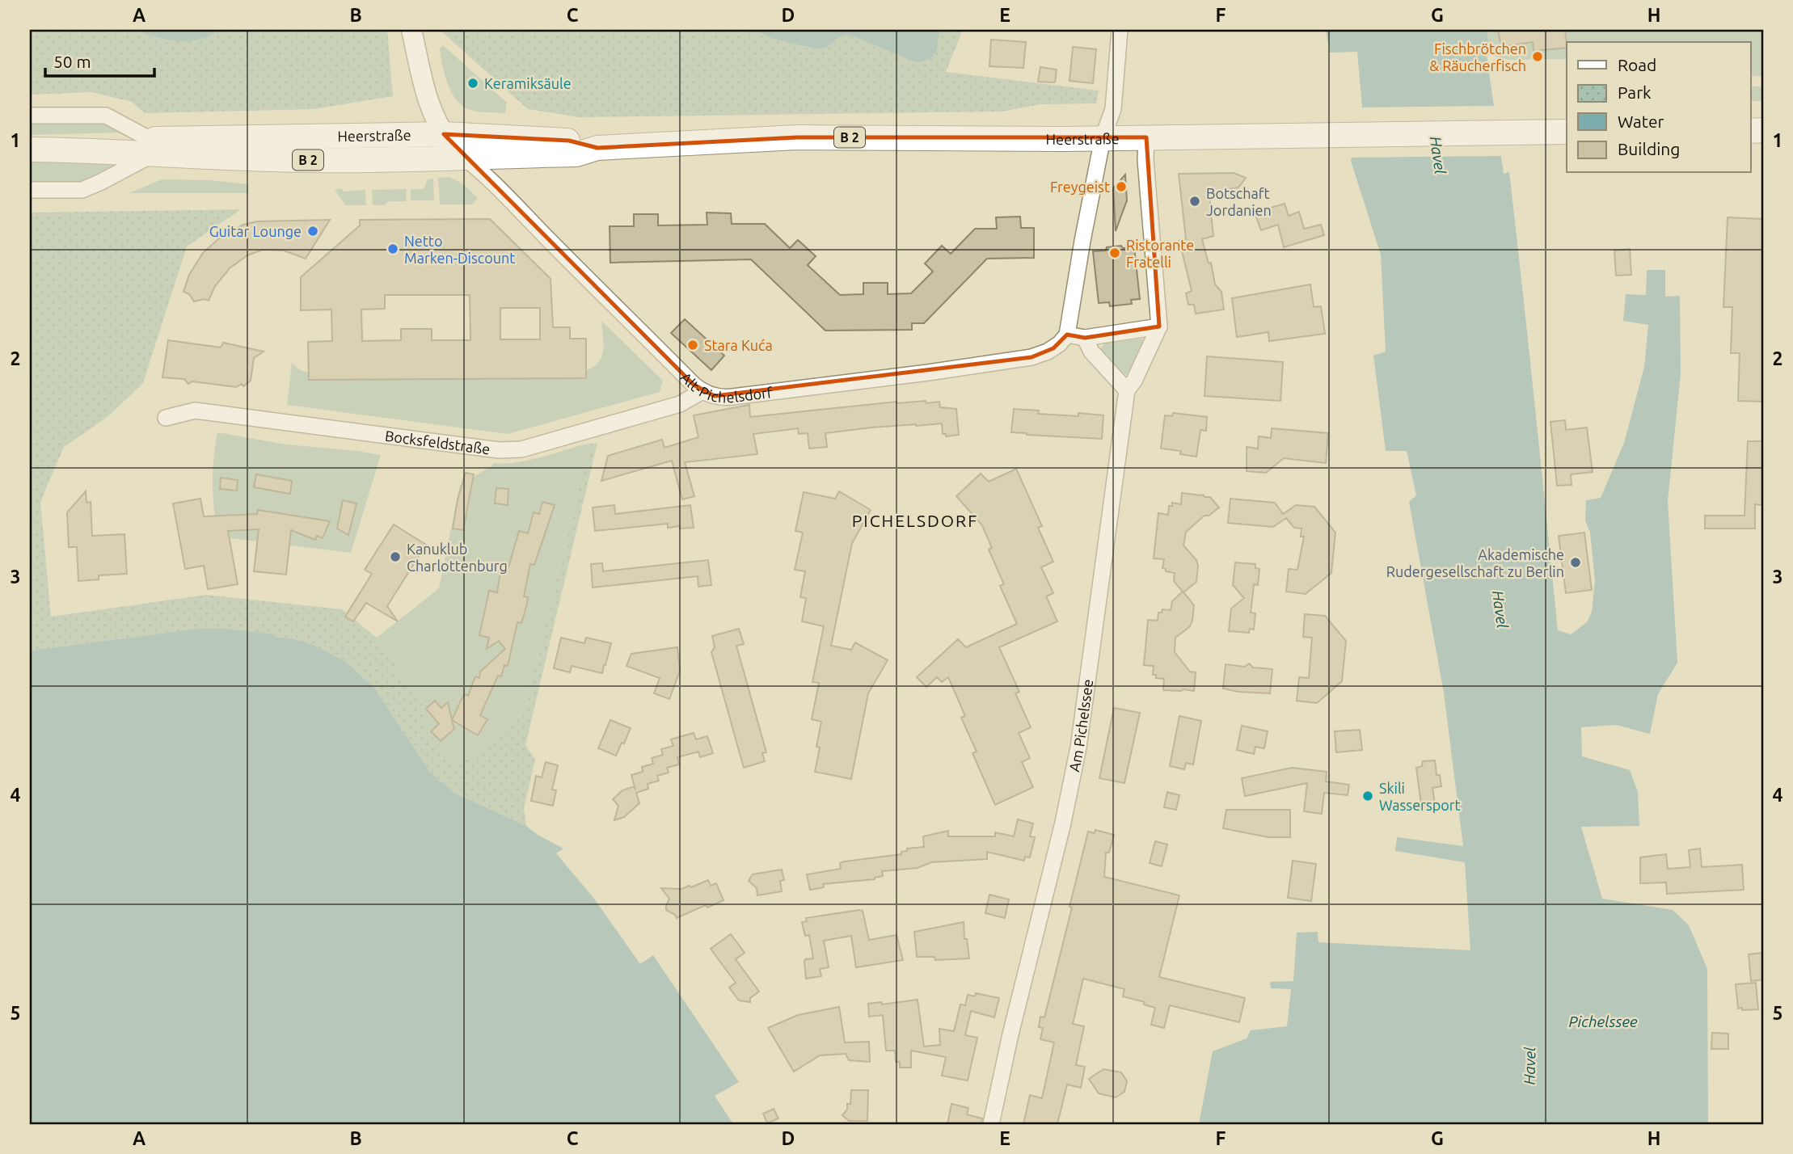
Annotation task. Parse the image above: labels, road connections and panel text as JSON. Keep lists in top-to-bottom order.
{
  "streets": {
    "main road": ["Heerstraße", "B 2"],
    "street": ["Alt-Pichelsdorf", "Bocksfeldstraße", "Am Pichelssee"]
  },
  "crossings": [
    ["Heerstraße", "Alt-Pichelsdorf"],
    ["Alt-Pichelsdorf", "Bocksfeldstraße"]
  ],
  "districts": ["PICHELSDORF"],
  "water": ["Havel", "Pichelssee"],
  "places": [
    "Fischbrötchen & Räucherfisch",
    "Keramiksäule",
    "Freygeist",
    "Botschaft Jordanien",
    "Guitar Lounge",
    "Netto Marken-Discount",
    "Ristorante Fratelli",
    "Stara Kuća",
    "Kanuklub Charlottenburg",
    "Akademische Rudergesellschaft zu Berlin",
    "Skili Wassersport"
  ],
  "legend": [
    "Road",
    "Park",
    "Water",
    "Building"
  ],
  "scale_bar": "50 m",
  "grid": {
    "columns": [
      "A",
      "B",
      "C",
      "D",
      "E",
      "F",
      "G",
      "H"
    ],
    "rows": [
      "1",
      "2",
      "3",
      "4",
      "5"
    ]
  }
}
